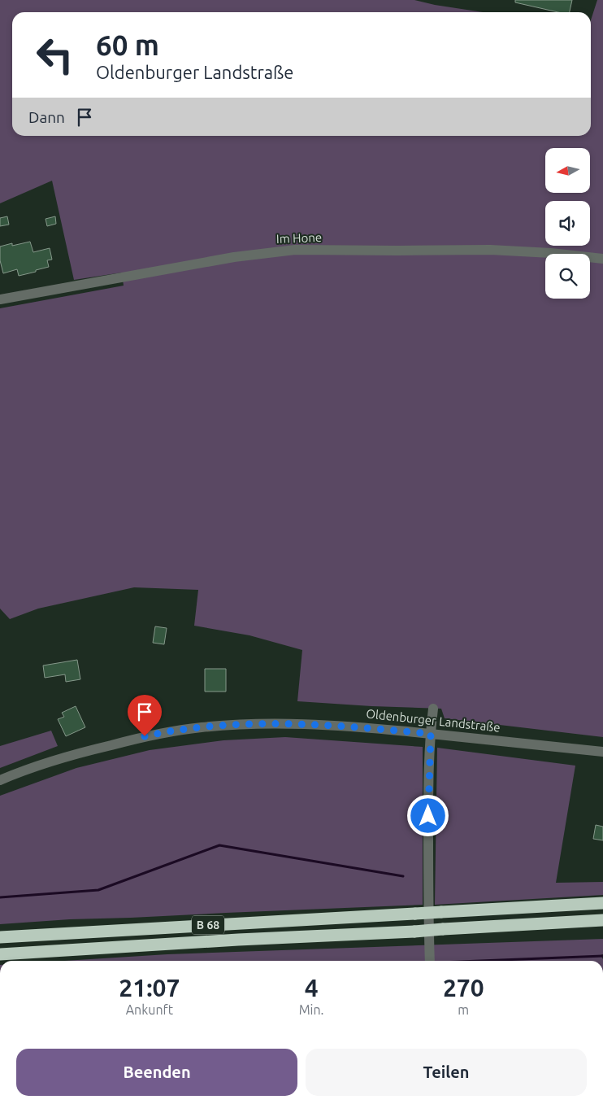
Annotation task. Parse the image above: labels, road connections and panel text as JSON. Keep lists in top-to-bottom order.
{
  "streets": {
    "highway": ["B 68"],
    "street": ["Im Hone", "Oldenburger Landstraße"]
  },
  "north": "left",
  "page": {
    "turn": ["60 m", "Oldenburger Landstraße"],
    "then": "Dann",
    "eta": [
      "21:07",
      "Ankunft",
      "4",
      "Min.",
      "270",
      "m"
    ],
    "buttons": ["Beenden", "Teilen"]
  }
}
